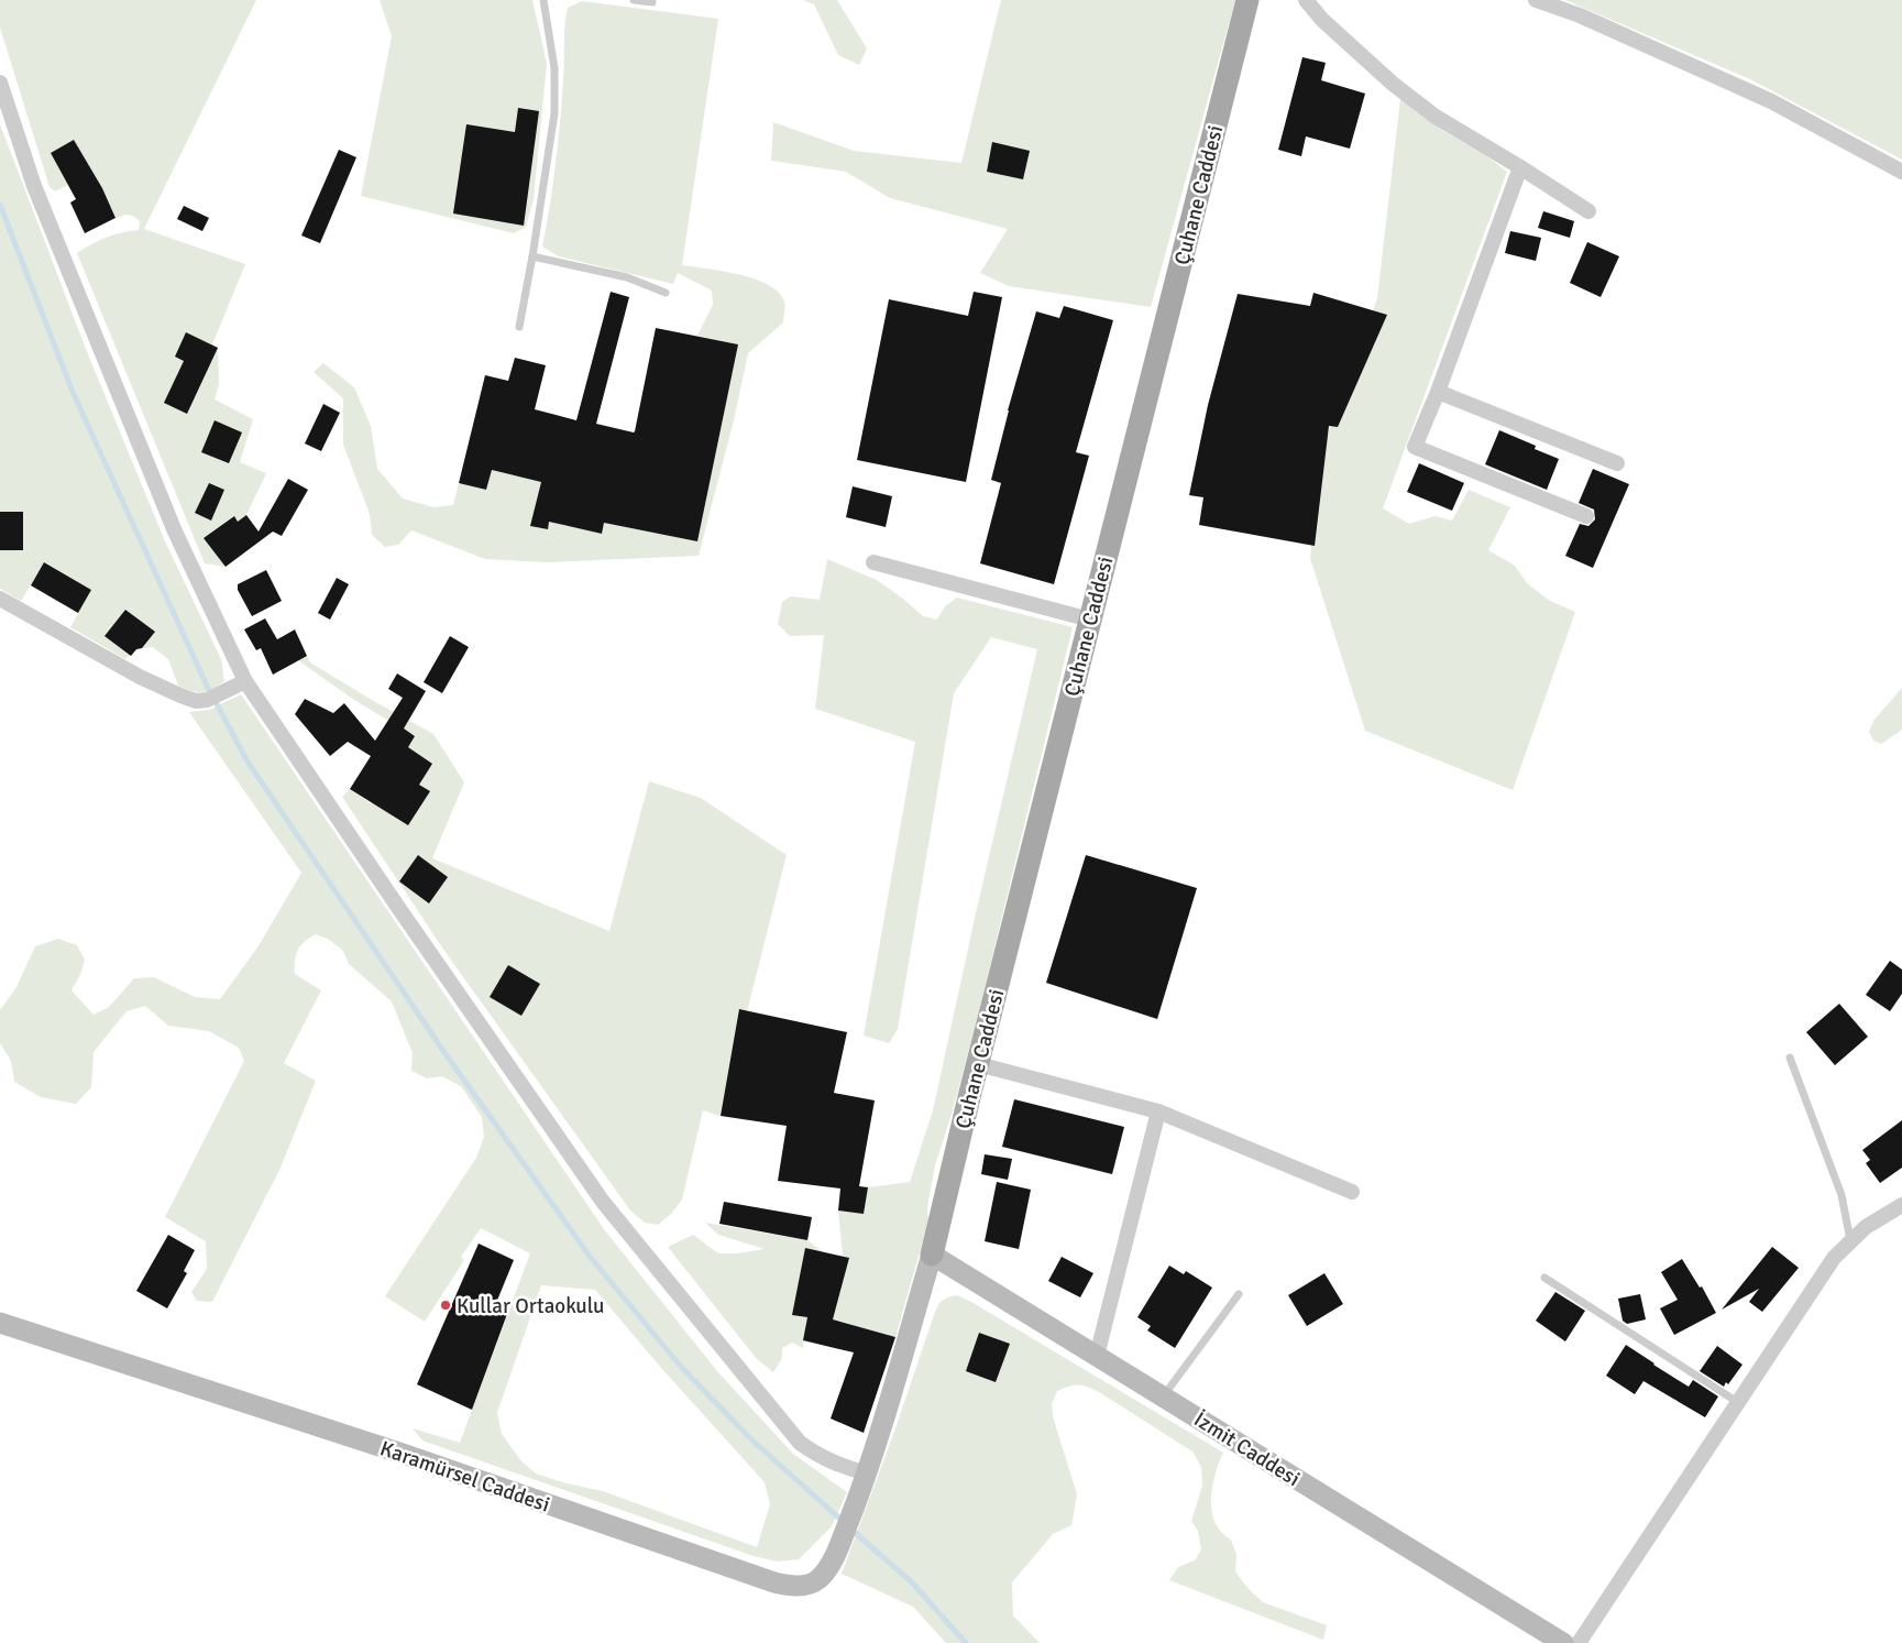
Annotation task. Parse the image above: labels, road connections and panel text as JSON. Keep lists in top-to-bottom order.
{
  "streets": {
    "main road": ["Çuhane Caddesi", "İzmit Caddesi", "Karamürsel Caddesi"]
  },
  "crossings": [
    ["Çuhane Caddesi", "İzmit Caddesi"],
    ["Çuhane Caddesi", "Karamürsel Caddesi"],
    ["İzmit Caddesi", "Karamürsel Caddesi"]
  ],
  "places": ["Kullar Ortaokulu"]
}
